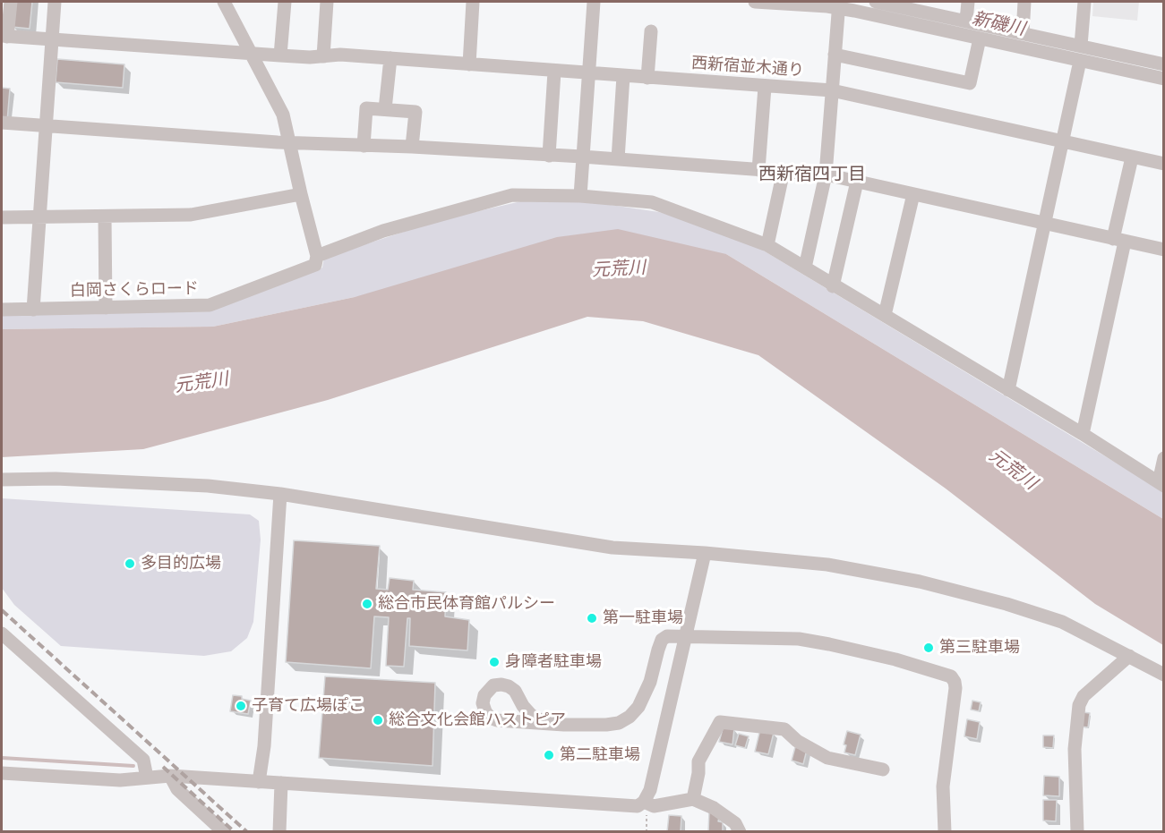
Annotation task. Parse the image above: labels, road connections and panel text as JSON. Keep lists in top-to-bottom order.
{
  "streets": {
    "street": ["西新宿並木通り", "白岡さくらロード"]
  },
  "districts": ["西新宿四丁目"],
  "water": ["新磯川", "元荒川"],
  "places": [
    "多目的広場",
    "総合市民体育館パルシー",
    "第一駐車場",
    "第三駐車場",
    "身障者駐車場",
    "子育て広場ぽこ",
    "総合文化会館ハストピア",
    "第二駐車場"
  ]
}
